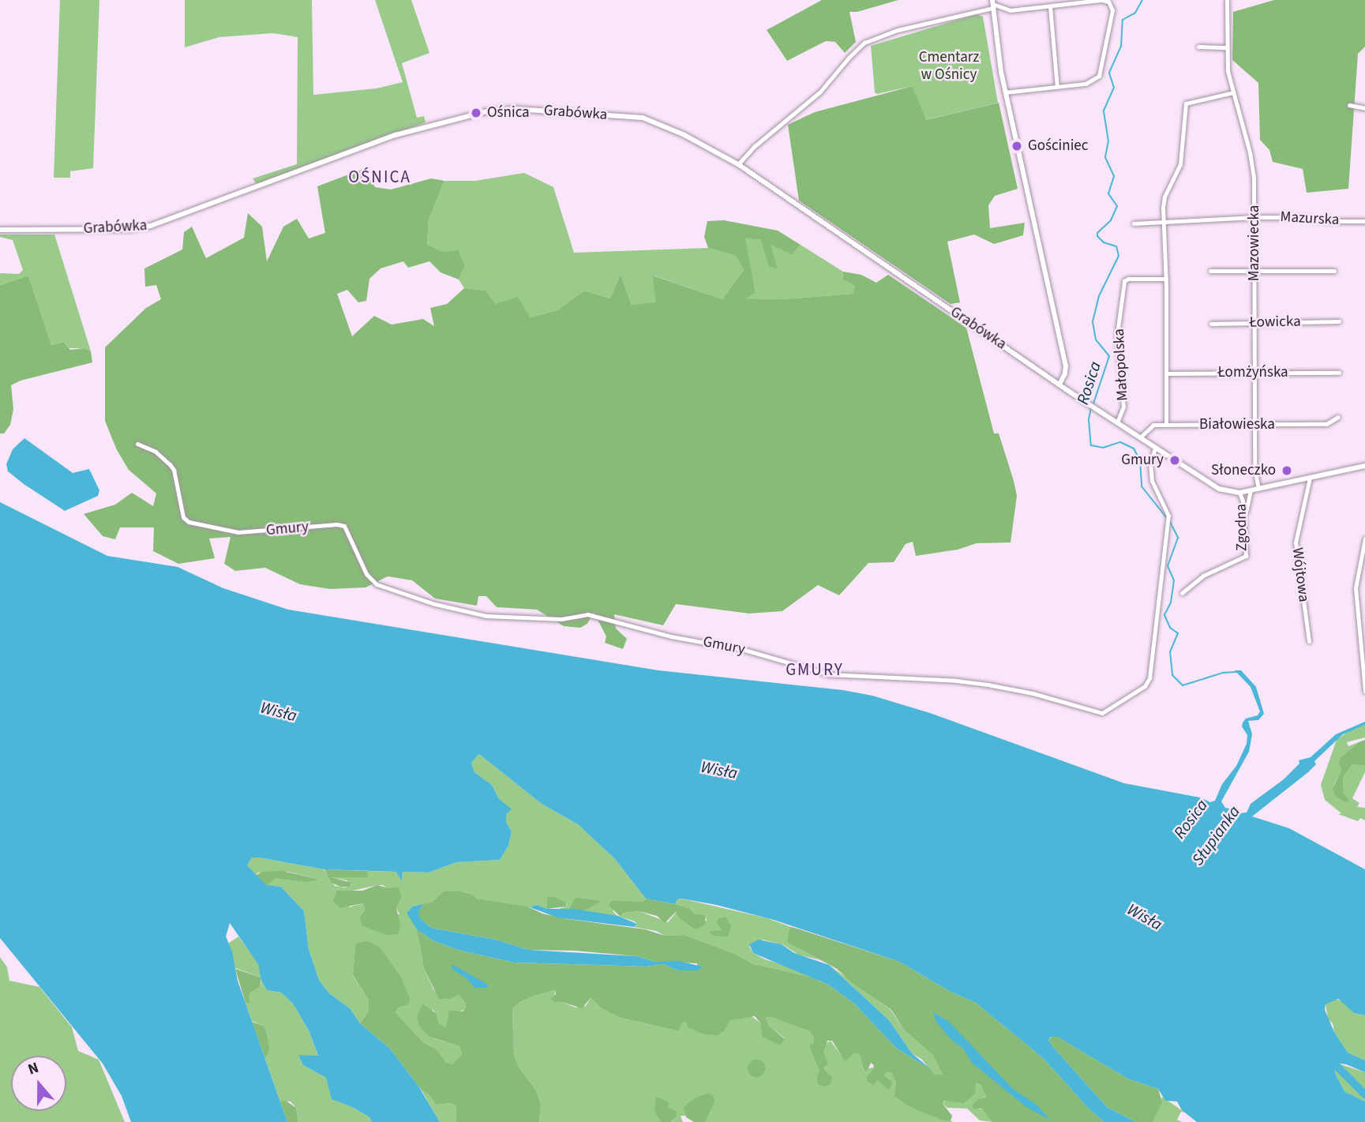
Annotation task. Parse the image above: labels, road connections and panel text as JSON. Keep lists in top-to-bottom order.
{
  "streets": {
    "street": [
      "Grabówka",
      "Mazurska",
      "Mazowiecka",
      "Łowicka",
      "Małopolska",
      "Łomżyńska",
      "Białowieska",
      "Zgodna",
      "Gmury",
      "Wójtowa"
    ]
  },
  "crossings": [
    ["Grabówka", "Małopolska"],
    ["Grabówka", "Białowieska"],
    ["Grabówka", "Zgodna"],
    ["Grabówka", "Gmury"],
    ["Mazurska", "Mazowiecka"],
    ["Mazowiecka", "Łowicka"],
    ["Mazowiecka", "Łomżyńska"],
    ["Mazowiecka", "Białowieska"]
  ],
  "districts": ["OŚNICA", "GMURY"],
  "water": ["Rosica", "Wisła", "Słupianka"],
  "parks": ["Cmentarz w Ośnicy"],
  "places": [
    "Ośnica",
    "Gościniec",
    "Gmury",
    "Słoneczko"
  ],
  "north": "top"
}
